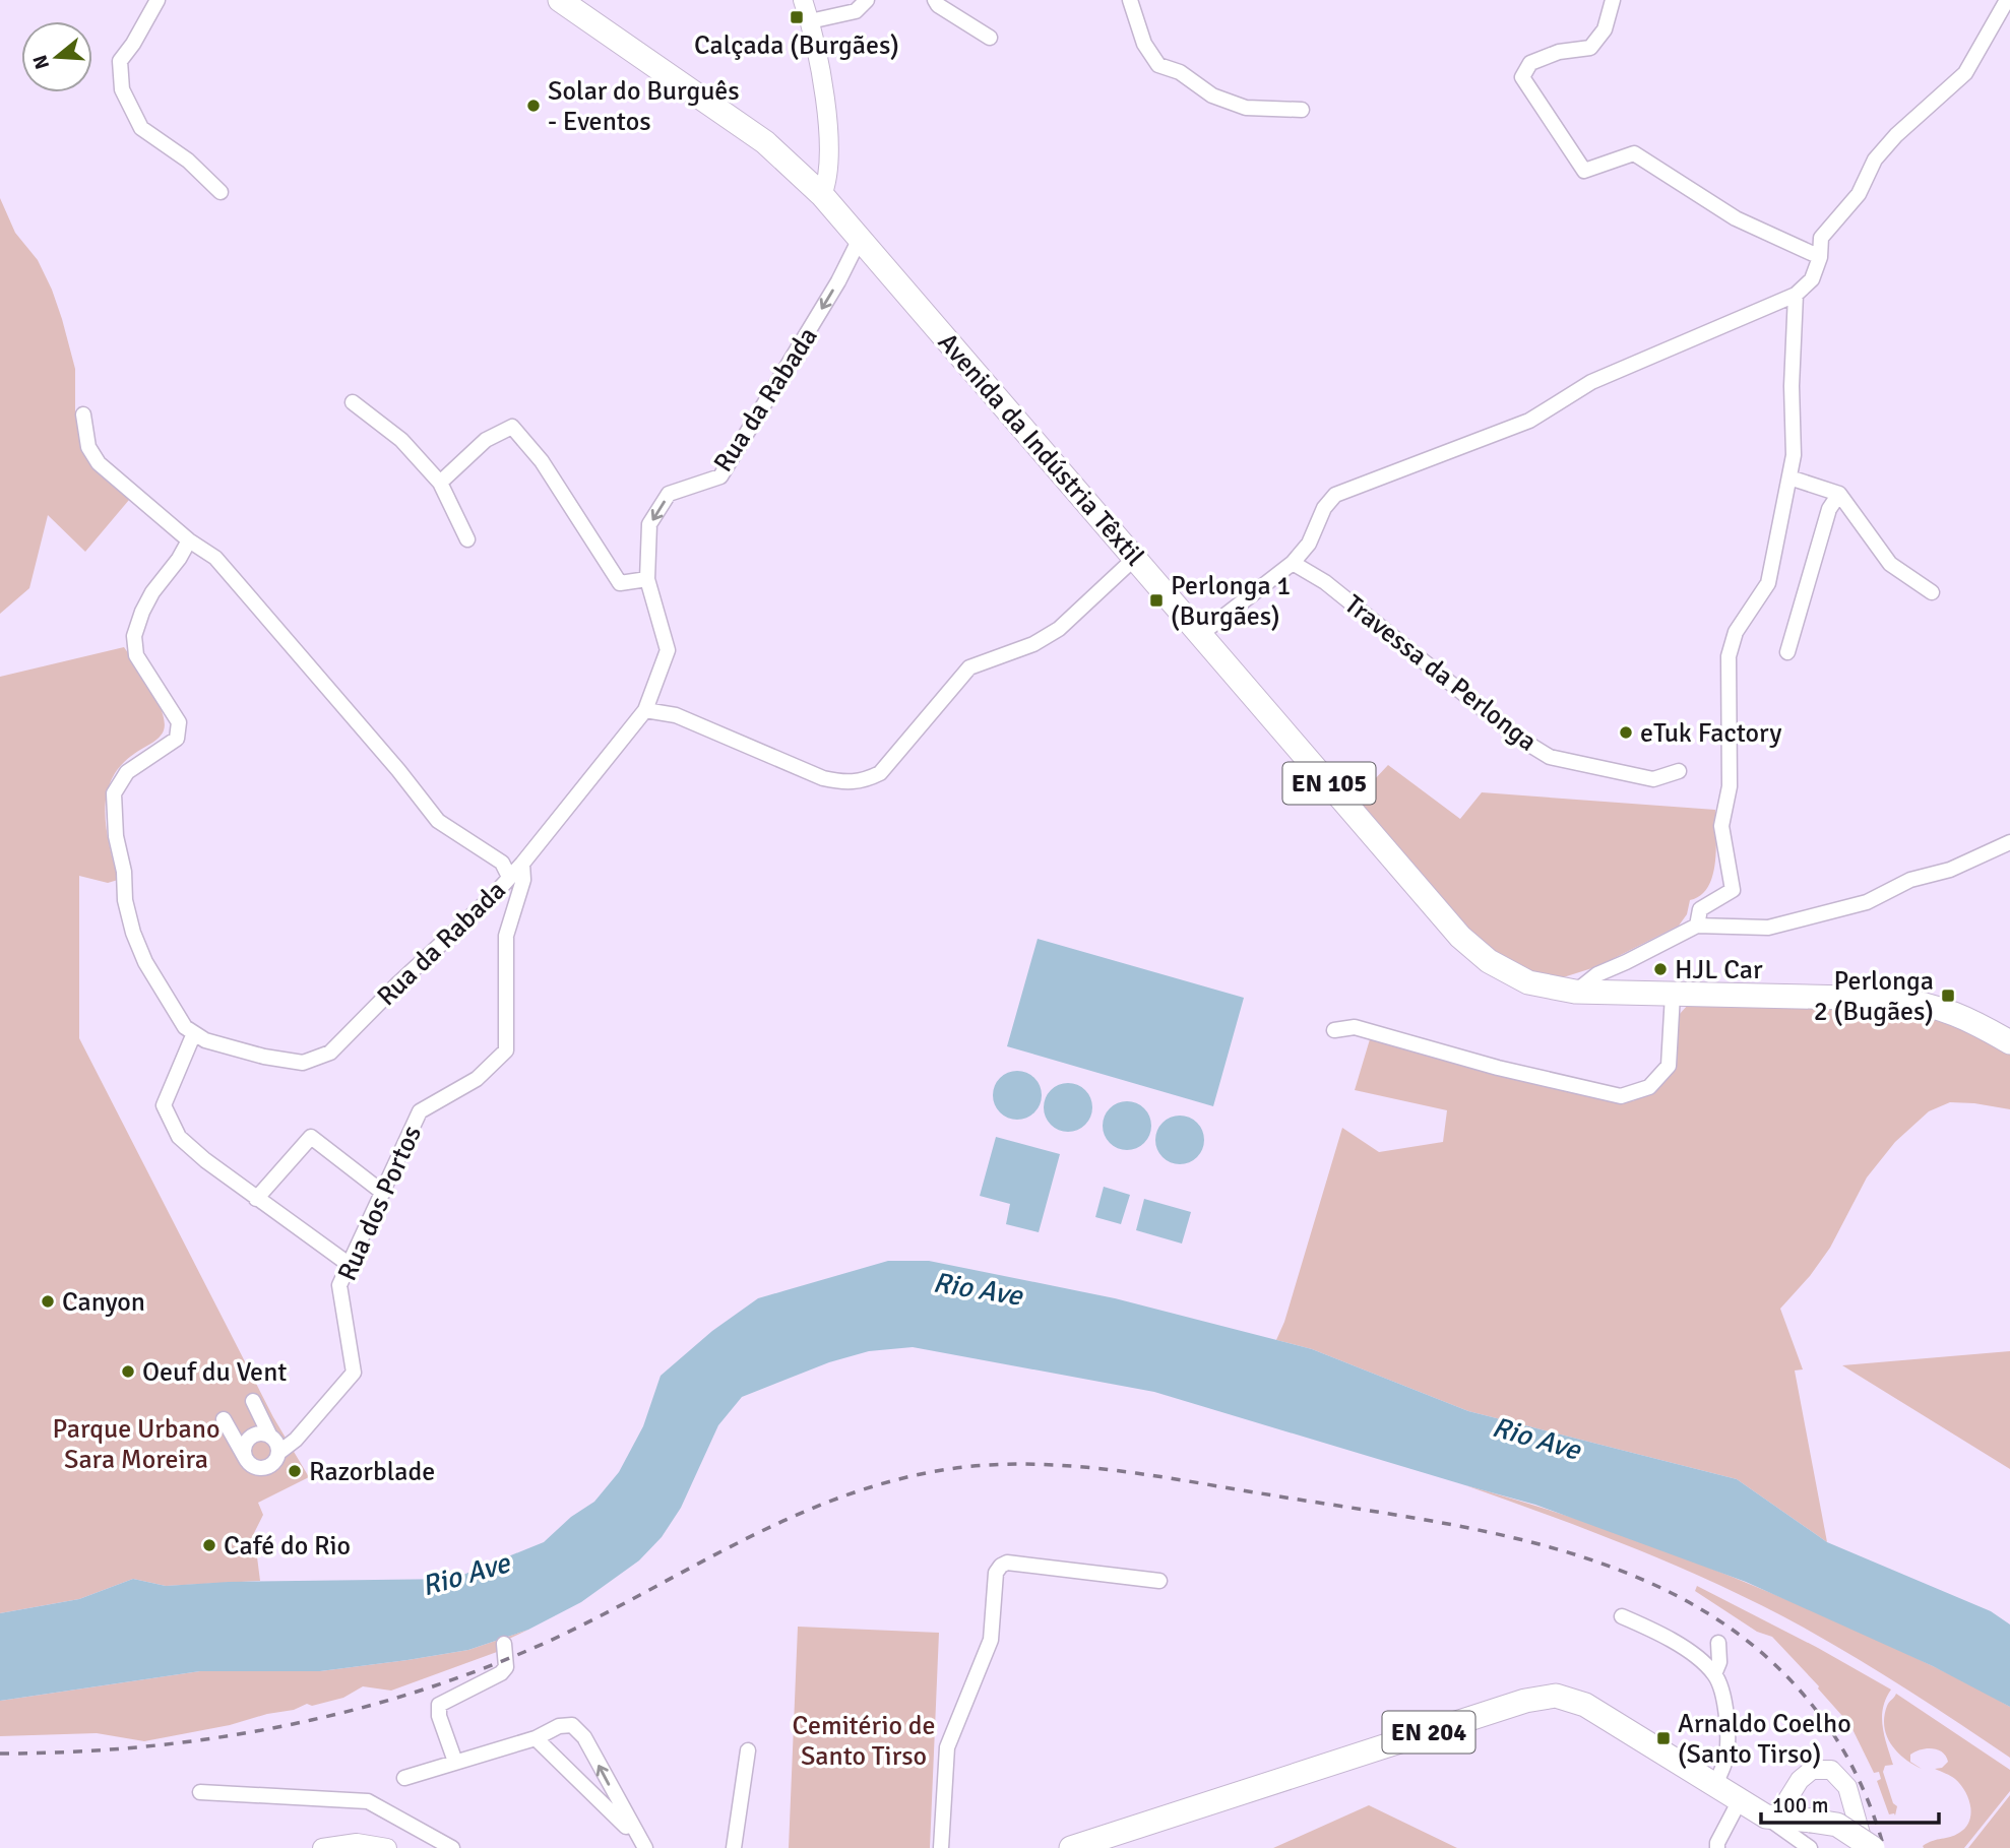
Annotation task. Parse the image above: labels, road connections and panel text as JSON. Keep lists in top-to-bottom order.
{
  "streets": {
    "main road": ["Avenida da Indústria Têxtil", "EN 105", "EN 204"],
    "street": ["Rua da Rabada", "Travessa da Perlonga", "Rua dos Portos"]
  },
  "crossings": [
    ["Rua da Rabada", "Avenida da Indústria Têxtil"],
    ["Rua da Rabada", "Rua dos Portos"]
  ],
  "water": ["Rio Ave"],
  "parks": ["Parque Urbano Sara Moreira", "Cemitério de Santo Tirso"],
  "places": {
    "transit": [
      "Calçada (Burgães)",
      "Perlonga 1 (Burgães)",
      "Perlonga 2 (Bugães)",
      "Arnaldo Coelho (Santo Tirso)"
    ],
    "other": [
      "Solar do Burguês - Eventos",
      "eTuk Factory",
      "HJL Car",
      "Canyon",
      "Oeuf du Vent",
      "Razorblade",
      "Café do Rio"
    ]
  },
  "scale_bar": "100 m",
  "north": "left"
}
